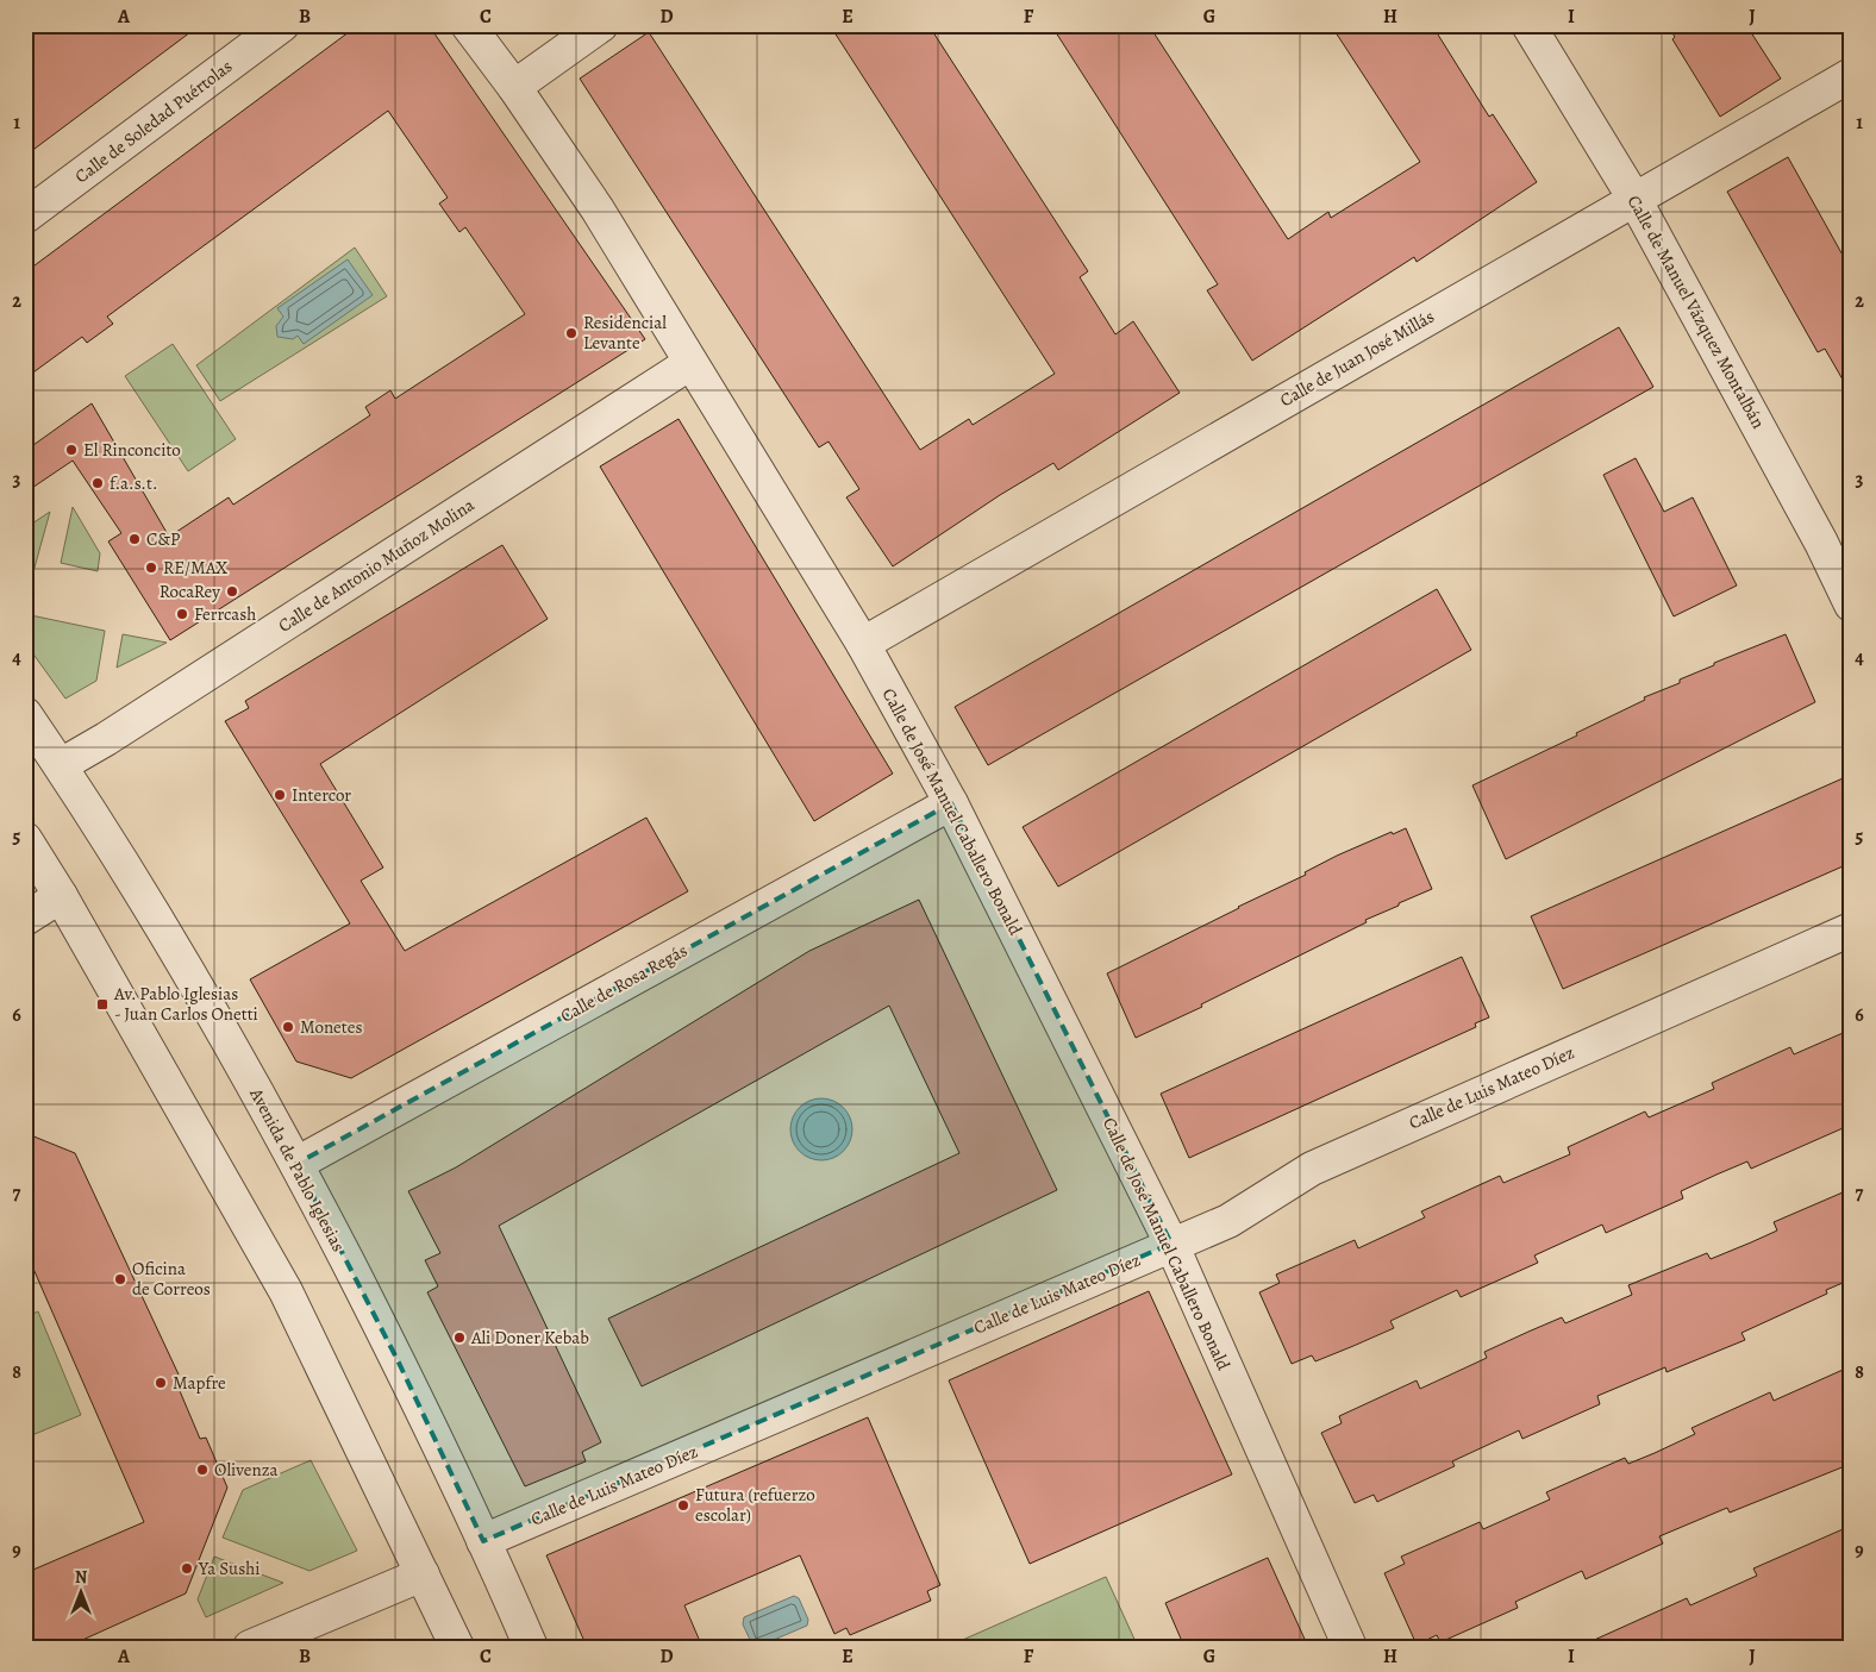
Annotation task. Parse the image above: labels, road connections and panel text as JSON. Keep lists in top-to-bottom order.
{
  "streets": {
    "street": [
      "Calle de Soledad Puértolas",
      "Calle de Manuel Vázquez Montalbán",
      "Calle de Juan José Millás",
      "Calle de Antonio Muñoz Molina",
      "Calle de José Manuel Caballero Bonald",
      "Calle de Rosa Regás",
      "Calle de Luis Mateo Díez",
      "Avenida de Pablo Iglesias"
    ]
  },
  "crossings": [
    ["Calle de Manuel Vázquez Montalbán", "Calle de Juan José Millás"],
    ["Calle de Juan José Millás", "Calle de José Manuel Caballero Bonald"],
    ["Calle de Antonio Muñoz Molina", "Calle de José Manuel Caballero Bonald"],
    ["Calle de Antonio Muñoz Molina", "Avenida de Pablo Iglesias"],
    ["Calle de José Manuel Caballero Bonald", "Calle de Rosa Regás"],
    ["Calle de José Manuel Caballero Bonald", "Calle de Luis Mateo Díez"],
    ["Calle de Rosa Regás", "Avenida de Pablo Iglesias"],
    ["Calle de Luis Mateo Díez", "Avenida de Pablo Iglesias"]
  ],
  "places": {
    "other": [
      "Residencial Levante",
      "El Rinconcito",
      "f.a.s.t.",
      "C&P",
      "RE/MAX",
      "RocaRey",
      "Ferrcash",
      "Intercor",
      "Monetes",
      "Oficina de Correos",
      "Ali Doner Kebab",
      "Mapfre",
      "Olivenza",
      "Futura (refuerzo escolar)",
      "Ya Sushi"
    ],
    "transit": ["Av. Pablo Iglesias - Juan Carlos Onetti"]
  },
  "north": "top",
  "grid": {
    "columns": [
      "A",
      "B",
      "C",
      "D",
      "E",
      "F",
      "G",
      "H",
      "I",
      "J"
    ],
    "rows": [
      "1",
      "2",
      "3",
      "4",
      "5",
      "6",
      "7",
      "8",
      "9"
    ]
  }
}
